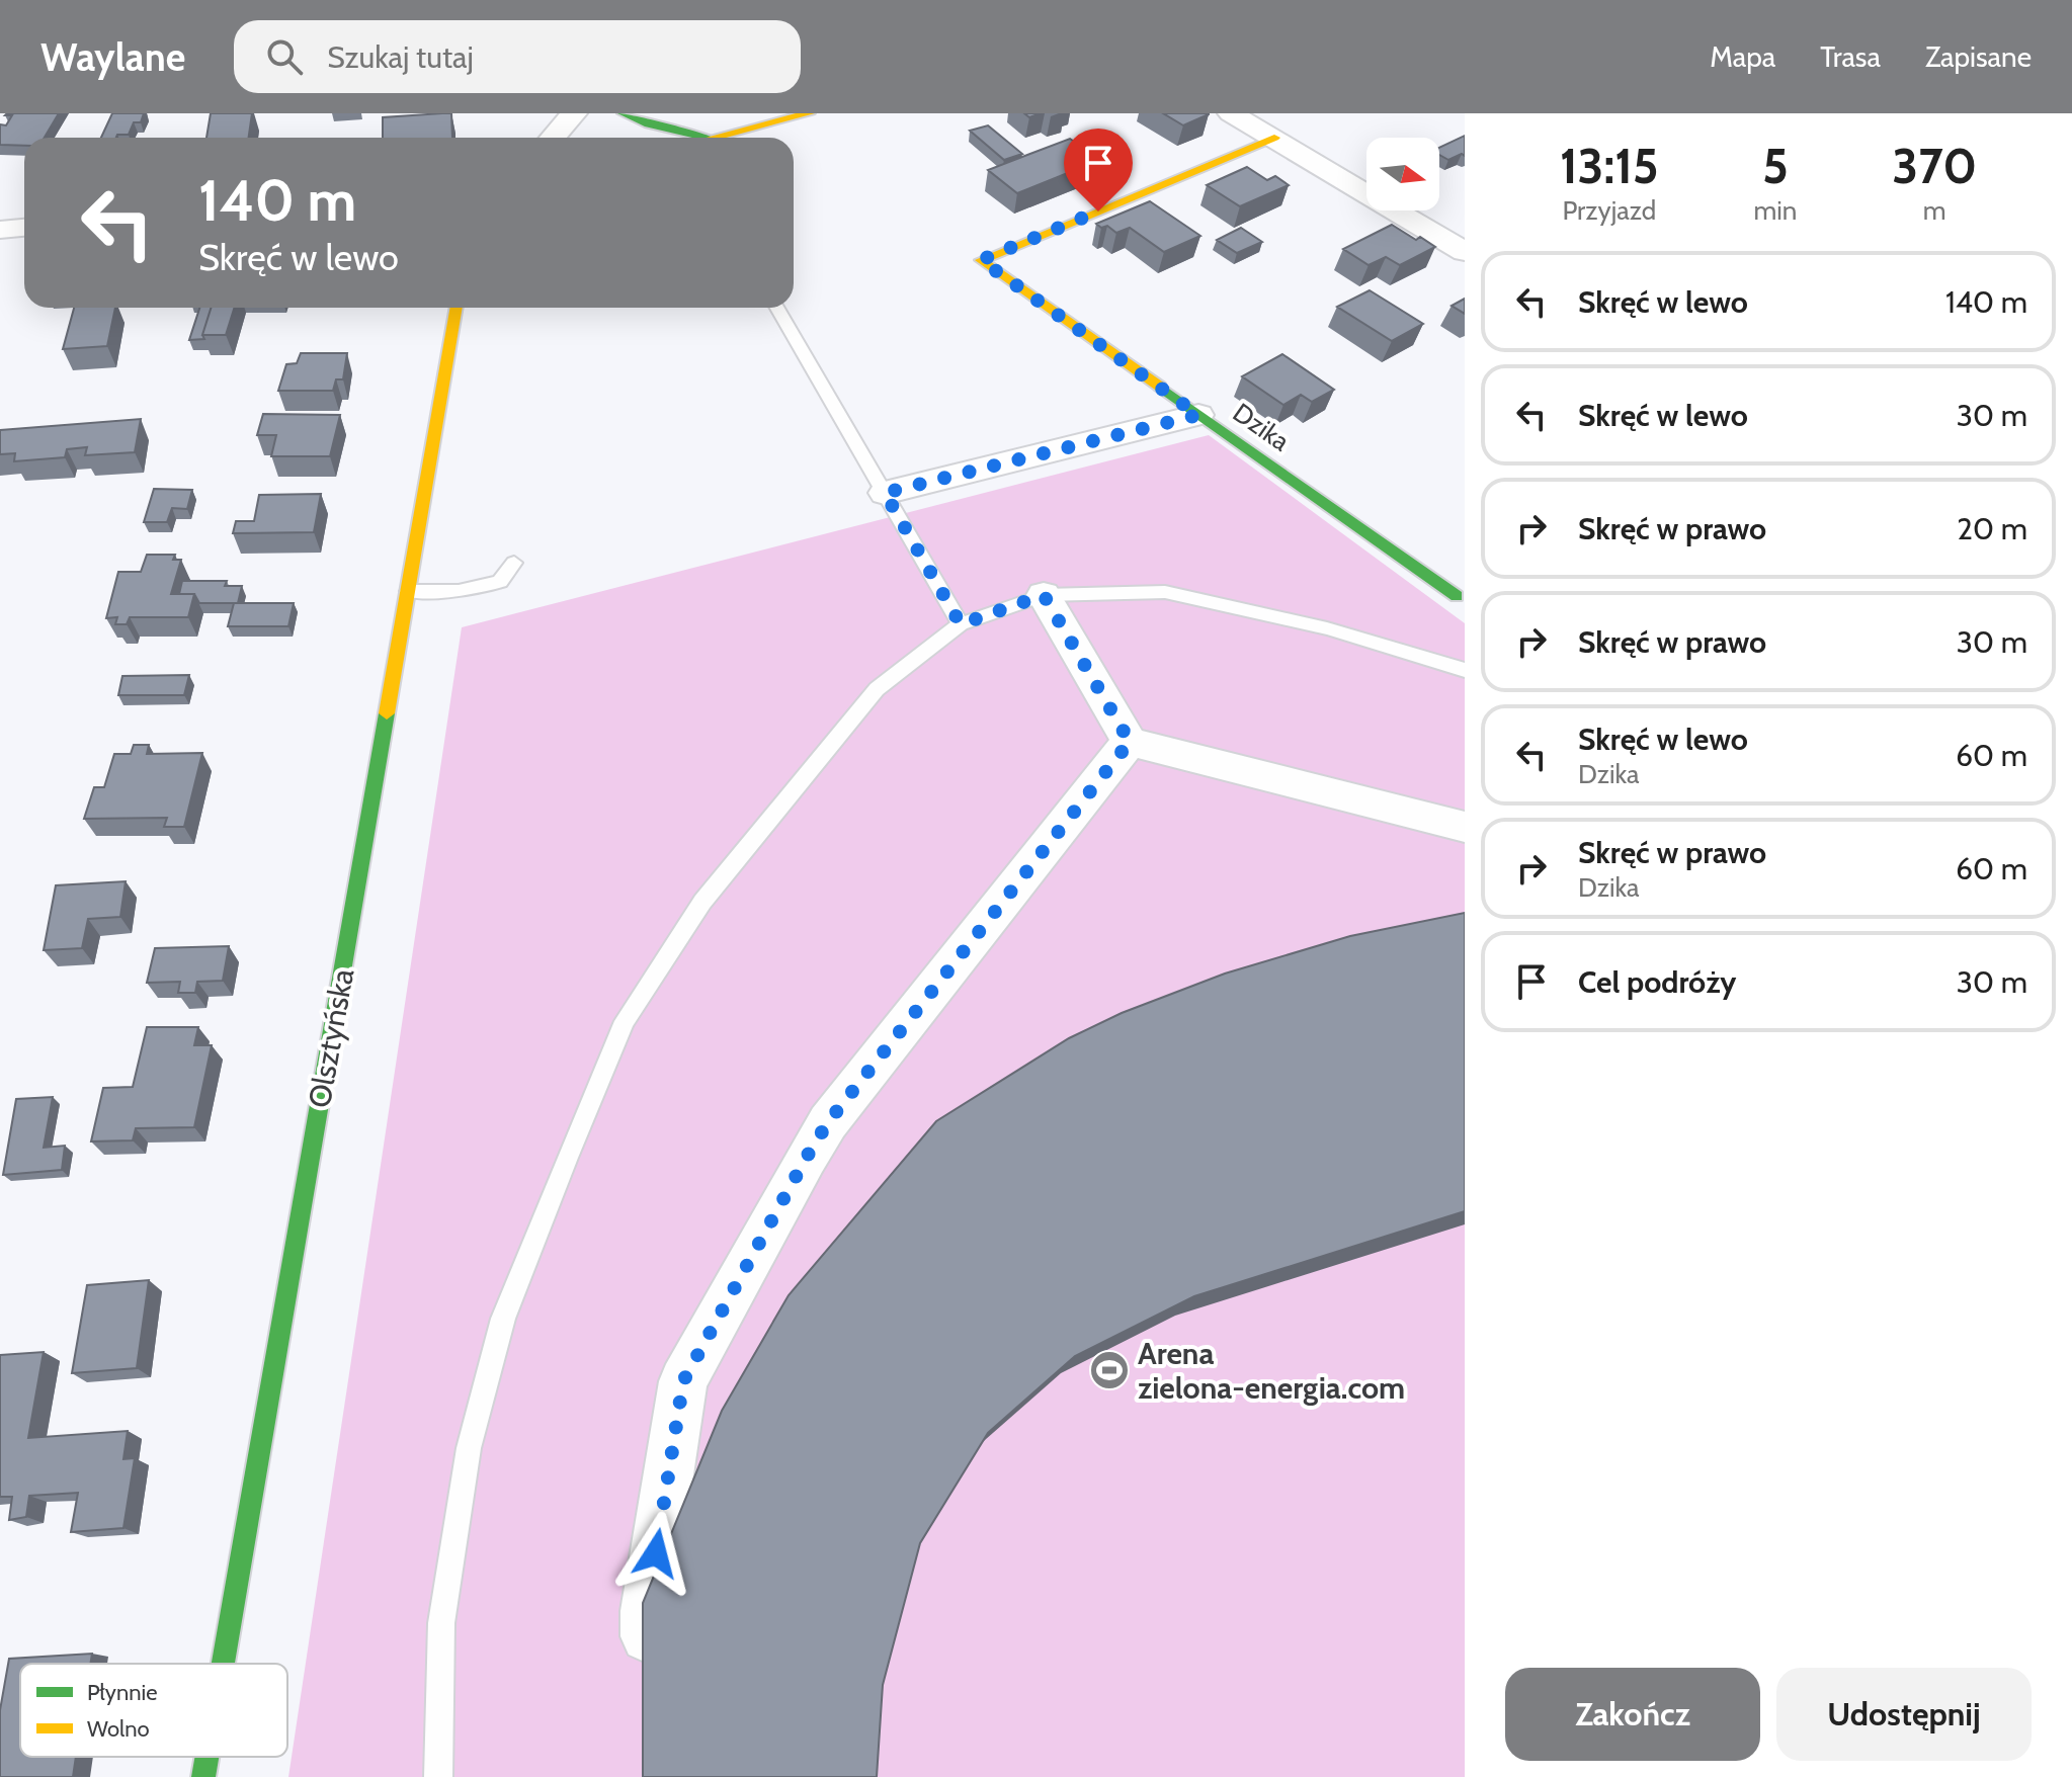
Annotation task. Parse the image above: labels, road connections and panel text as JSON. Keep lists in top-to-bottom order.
{
  "streets": {
    "street": ["Dzika", "Olsztyńska"]
  },
  "places": {
    "sports": ["Arena zielona-energia.com"]
  },
  "legend": ["Płynnie", "Wolno"],
  "north": "right",
  "page": {
    "header": "Waylane",
    "search": "Szukaj tutaj",
    "nav": ["Mapa", "Trasa", "Zapisane"],
    "eta": [
      "13:15",
      "Przyjazd",
      "5",
      "min",
      "370",
      "m"
    ],
    "turn": ["140 m", "Skręć w lewo"],
    "list": [
      {
        "name": "Skręć w lewo",
        "value": "140 m"
      },
      {
        "name": "Skręć w lewo",
        "value": "30 m"
      },
      {
        "name": "Skręć w prawo",
        "value": "20 m"
      },
      {
        "name": "Skręć w prawo",
        "value": "30 m"
      },
      {
        "name": "Skręć w lewo",
        "note": "Dzika",
        "value": "60 m"
      },
      {
        "name": "Skręć w prawo",
        "note": "Dzika",
        "value": "60 m"
      },
      {
        "name": "Cel podróży",
        "value": "30 m"
      }
    ],
    "buttons": ["Zakończ", "Udostępnij"]
  }
}
